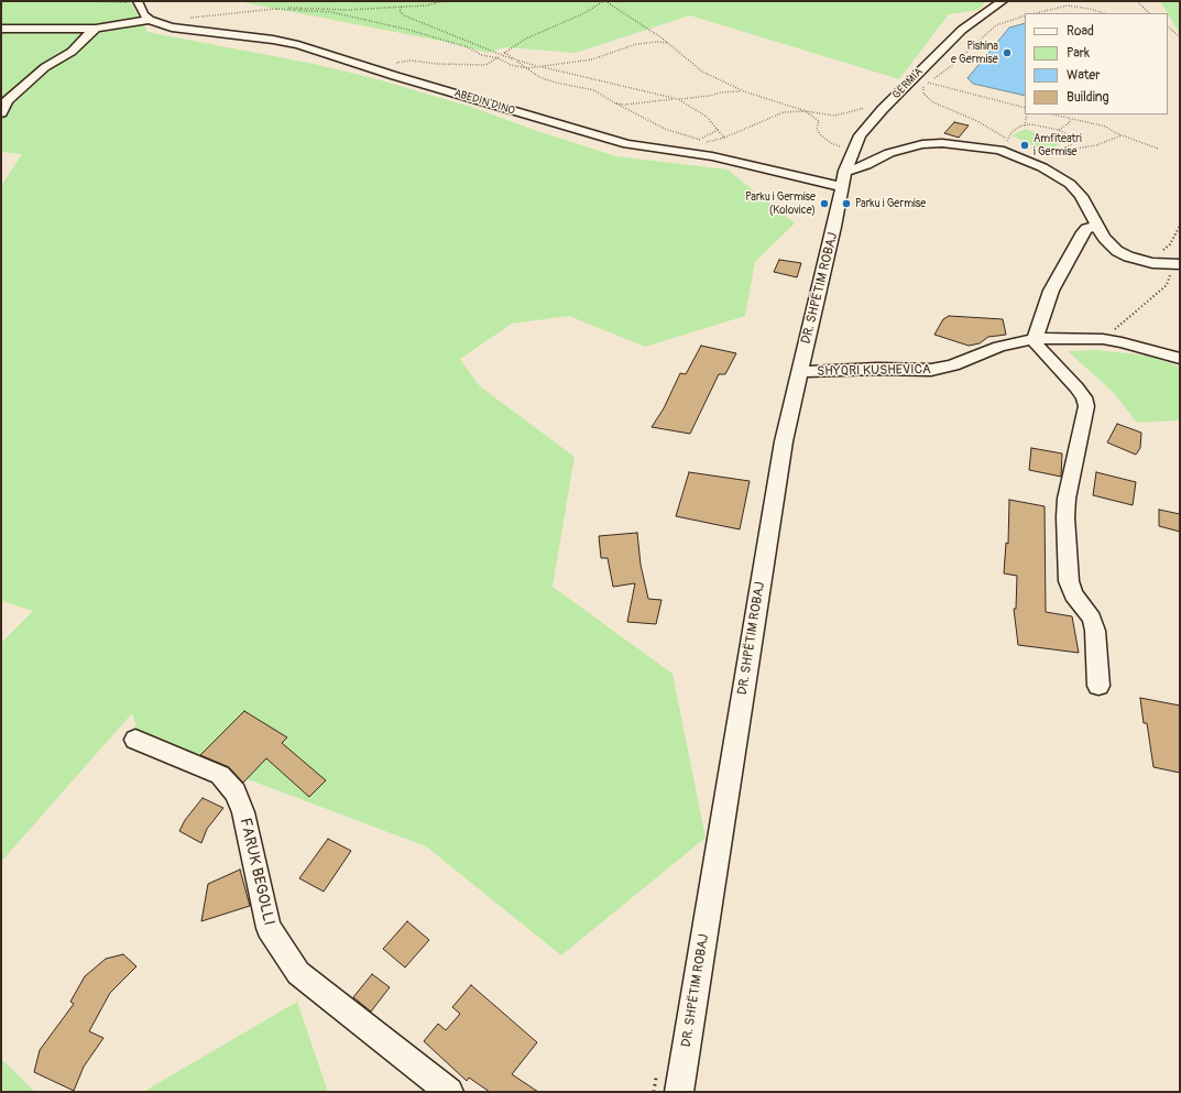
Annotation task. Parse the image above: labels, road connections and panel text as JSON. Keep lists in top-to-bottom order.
{
  "streets": {
    "street": [
      "GËRMIA",
      "ABEDIN DINO",
      "DR. SHPËTIM ROBAJ",
      "SHYQRI KUSHEVICA",
      "FARUK BEGOLLI"
    ]
  },
  "crossings": [
    ["GËRMIA", "ABEDIN DINO"],
    ["GËRMIA", "DR. SHPËTIM ROBAJ"],
    ["ABEDIN DINO", "DR. SHPËTIM ROBAJ"],
    ["DR. SHPËTIM ROBAJ", "SHYQRI KUSHEVICA"]
  ],
  "places": [
    "Pishina e Gërmisë",
    "Amfiteatri i Gërmisë",
    "Parku i Germise (Kolovice)",
    "Parku i Gërmise"
  ],
  "legend": [
    "Road",
    "Park",
    "Water",
    "Building"
  ]
}
